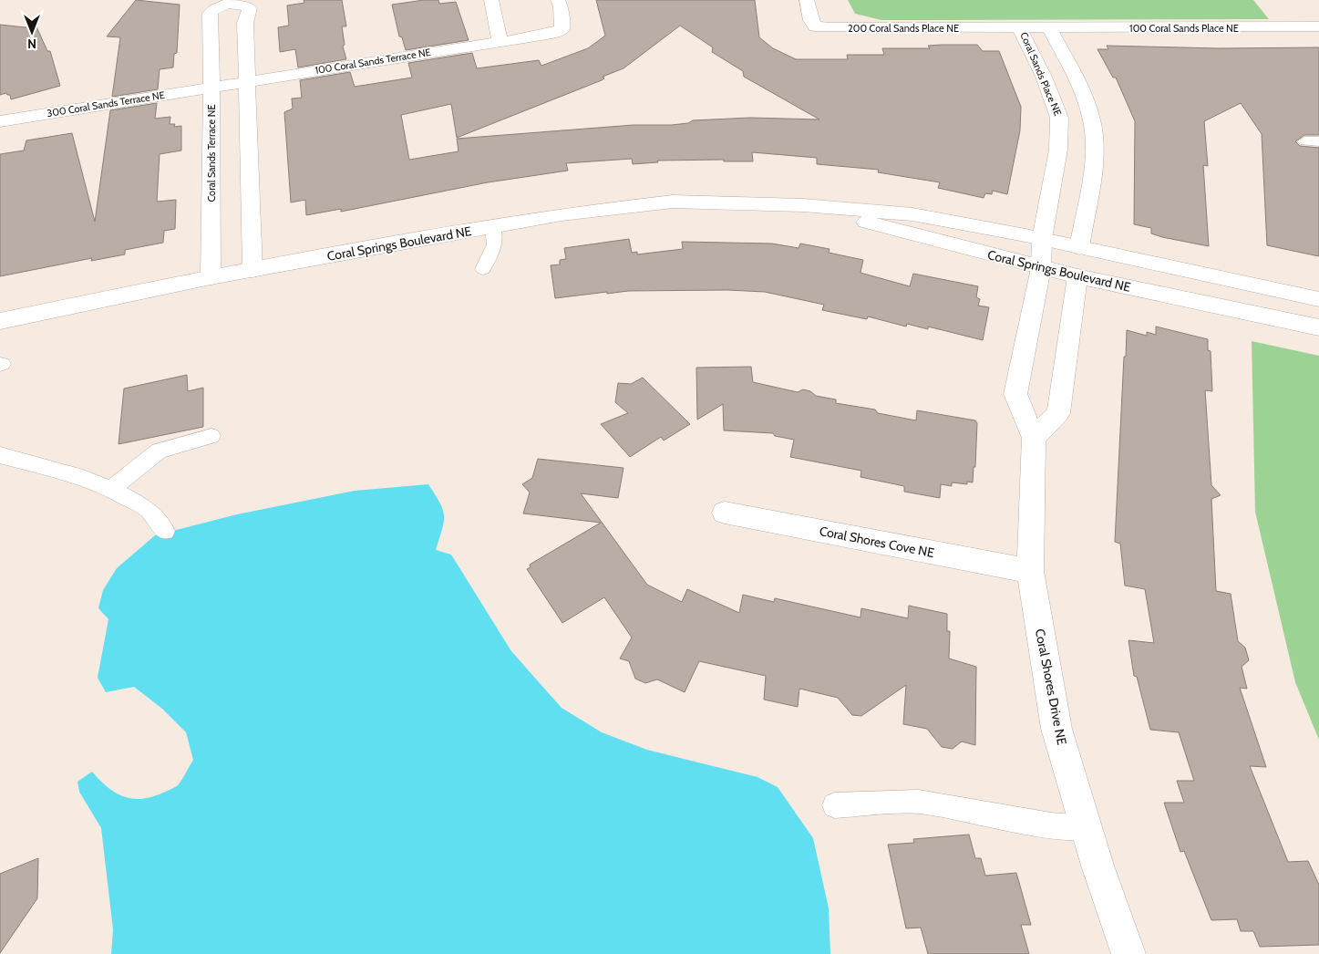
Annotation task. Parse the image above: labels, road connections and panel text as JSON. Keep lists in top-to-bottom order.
{
  "streets": {
    "street": [
      "200 Coral Sands Place NE",
      "100 Coral Sands Place NE",
      "100 Coral Sands Terrace NE",
      "Coral Sands Place NE",
      "300 Coral Sands Terrace NE",
      "Coral Sands Terrace NE",
      "Coral Springs Boulevard NE",
      "Coral Shores Cove NE",
      "Coral Shores Drive NE"
    ]
  },
  "crossings": [
    ["200 Coral Sands Place NE", "Coral Sands Place NE"],
    ["100 Coral Sands Place NE", "Coral Sands Place NE"],
    ["100 Coral Sands Terrace NE", "Coral Sands Terrace NE"],
    ["Coral Sands Place NE", "Coral Springs Boulevard NE"],
    ["Coral Sands Place NE", "Coral Shores Drive NE"],
    ["300 Coral Sands Terrace NE", "Coral Sands Terrace NE"],
    ["Coral Sands Terrace NE", "Coral Springs Boulevard NE"],
    ["Coral Springs Boulevard NE", "Coral Shores Drive NE"],
    ["Coral Shores Cove NE", "Coral Shores Drive NE"]
  ],
  "north": "bottom"
}
